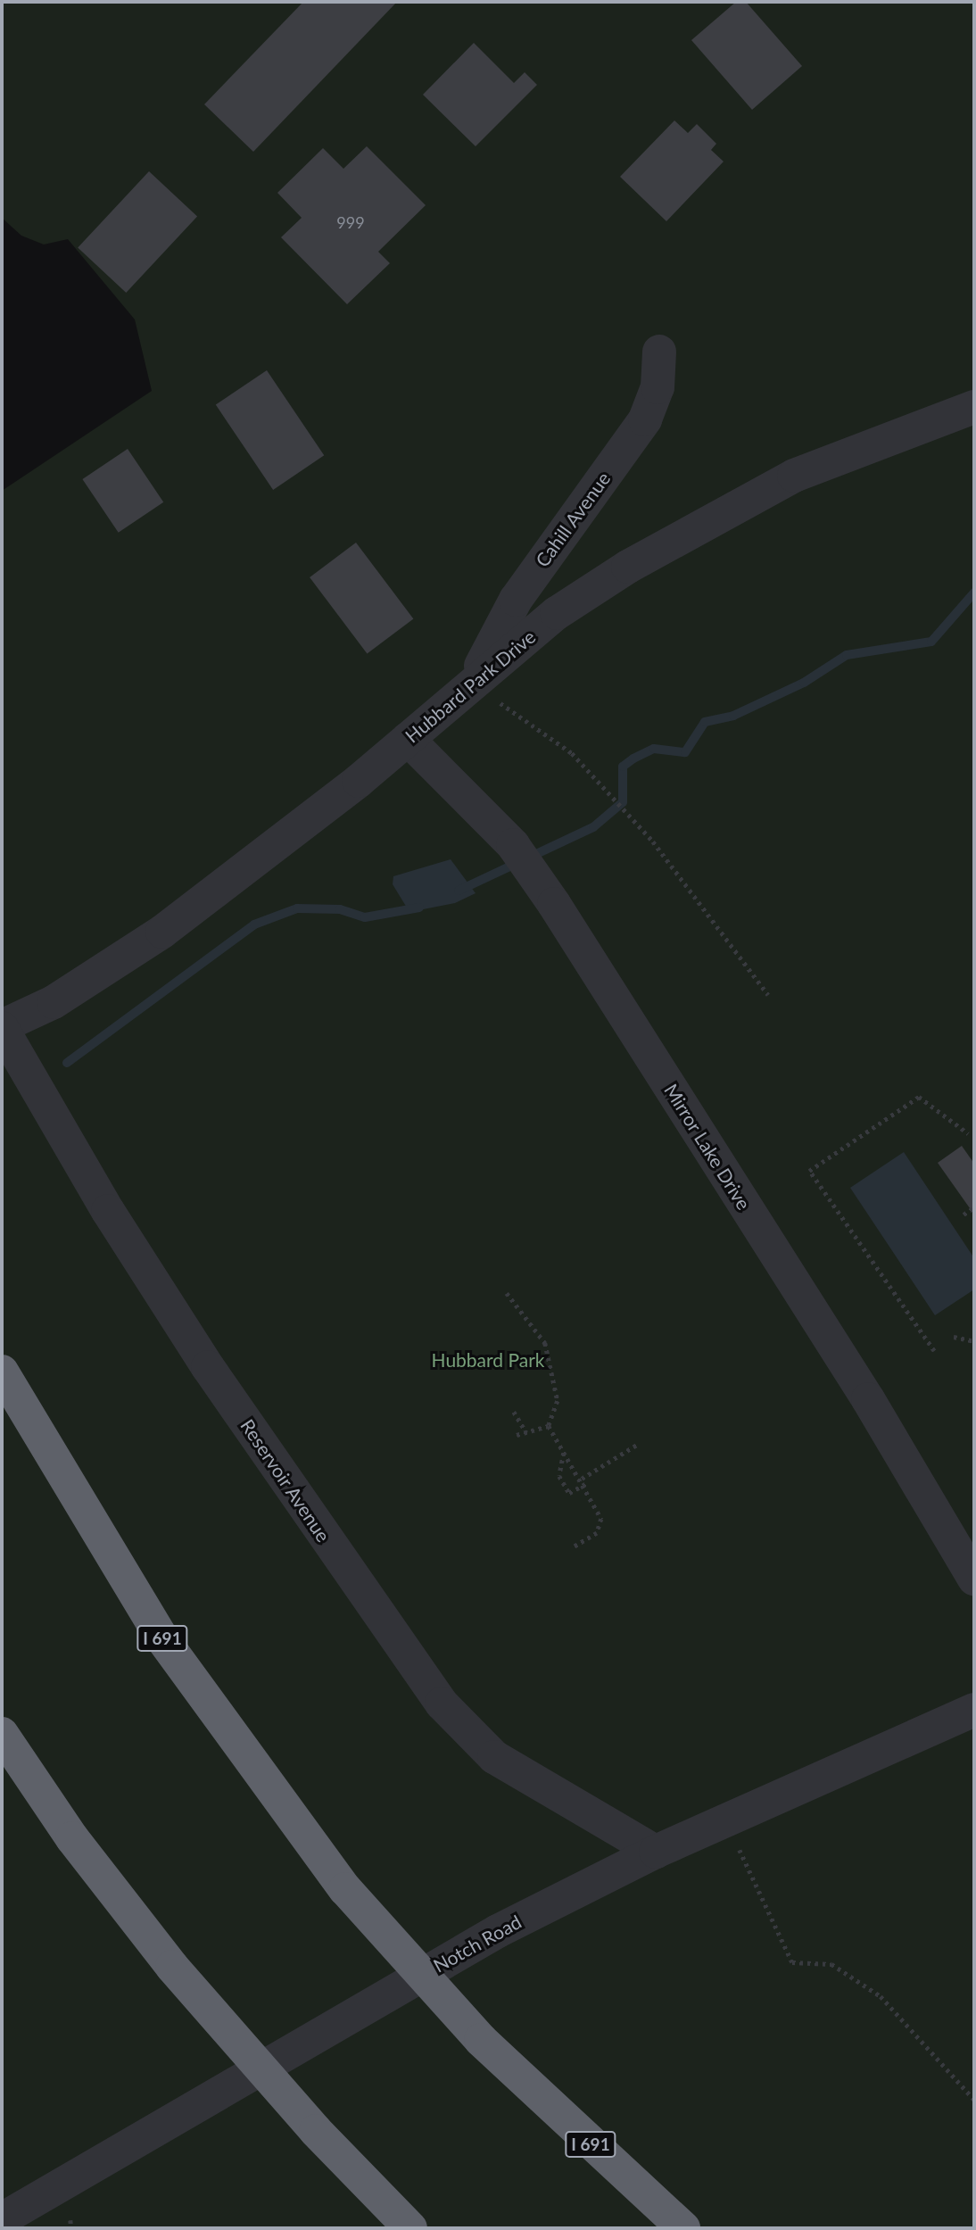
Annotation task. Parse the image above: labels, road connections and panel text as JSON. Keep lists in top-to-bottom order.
{
  "streets": {
    "highway": ["I 691"],
    "street": [
      "Cahill Avenue",
      "Hubbard Park Drive",
      "Mirror Lake Drive",
      "Reservoir Avenue",
      "Notch Road"
    ]
  },
  "crossings": [
    ["Cahill Avenue", "Hubbard Park Drive"],
    ["Hubbard Park Drive", "Mirror Lake Drive"],
    ["Hubbard Park Drive", "Reservoir Avenue"],
    ["Reservoir Avenue", "Notch Road"]
  ],
  "parks": ["Hubbard Park"],
  "house_numbers": ["999"]
}
